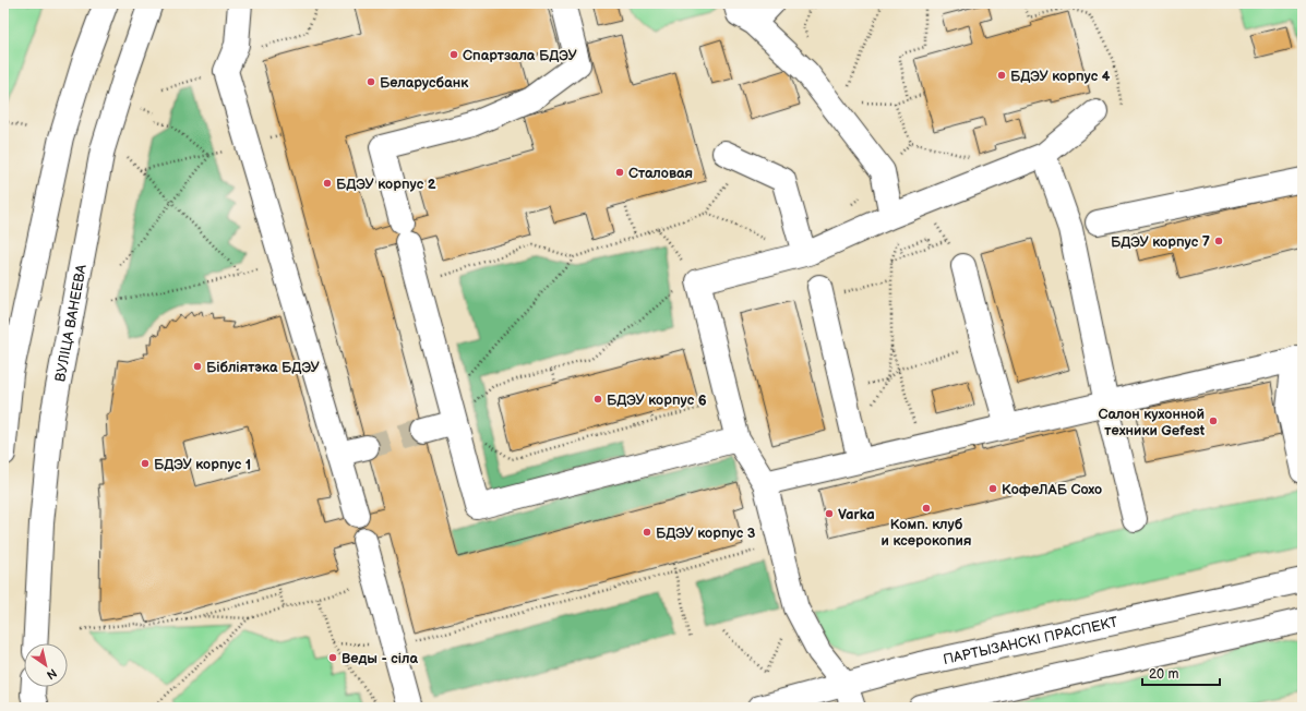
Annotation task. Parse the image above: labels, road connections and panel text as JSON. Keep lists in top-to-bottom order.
{
  "streets": {
    "main road": ["ВУЛІЦА ВАНЕЕВА", "ПАРТЫЗАНСКІ ПРАСПЕКТ"]
  },
  "places": [
    "Спартзала БДЭУ",
    "БДЭУ корпус 4",
    "Беларусбанк",
    "Сталовая",
    "БДЭУ корпус 2",
    "БДЭУ корпус 7",
    "Бібліятэка БДЭУ",
    "БДЭУ корпус 6",
    "Салон кухонной техники Gefest",
    "БДЭУ корпус 1",
    "КофеЛАБ Сохо",
    "Комп. клуб и ксерокопия",
    "Varka",
    "БДЭУ корпус 3",
    "Веды - сіла"
  ],
  "scale_bar": "20 m",
  "north": "bottom right"
}
